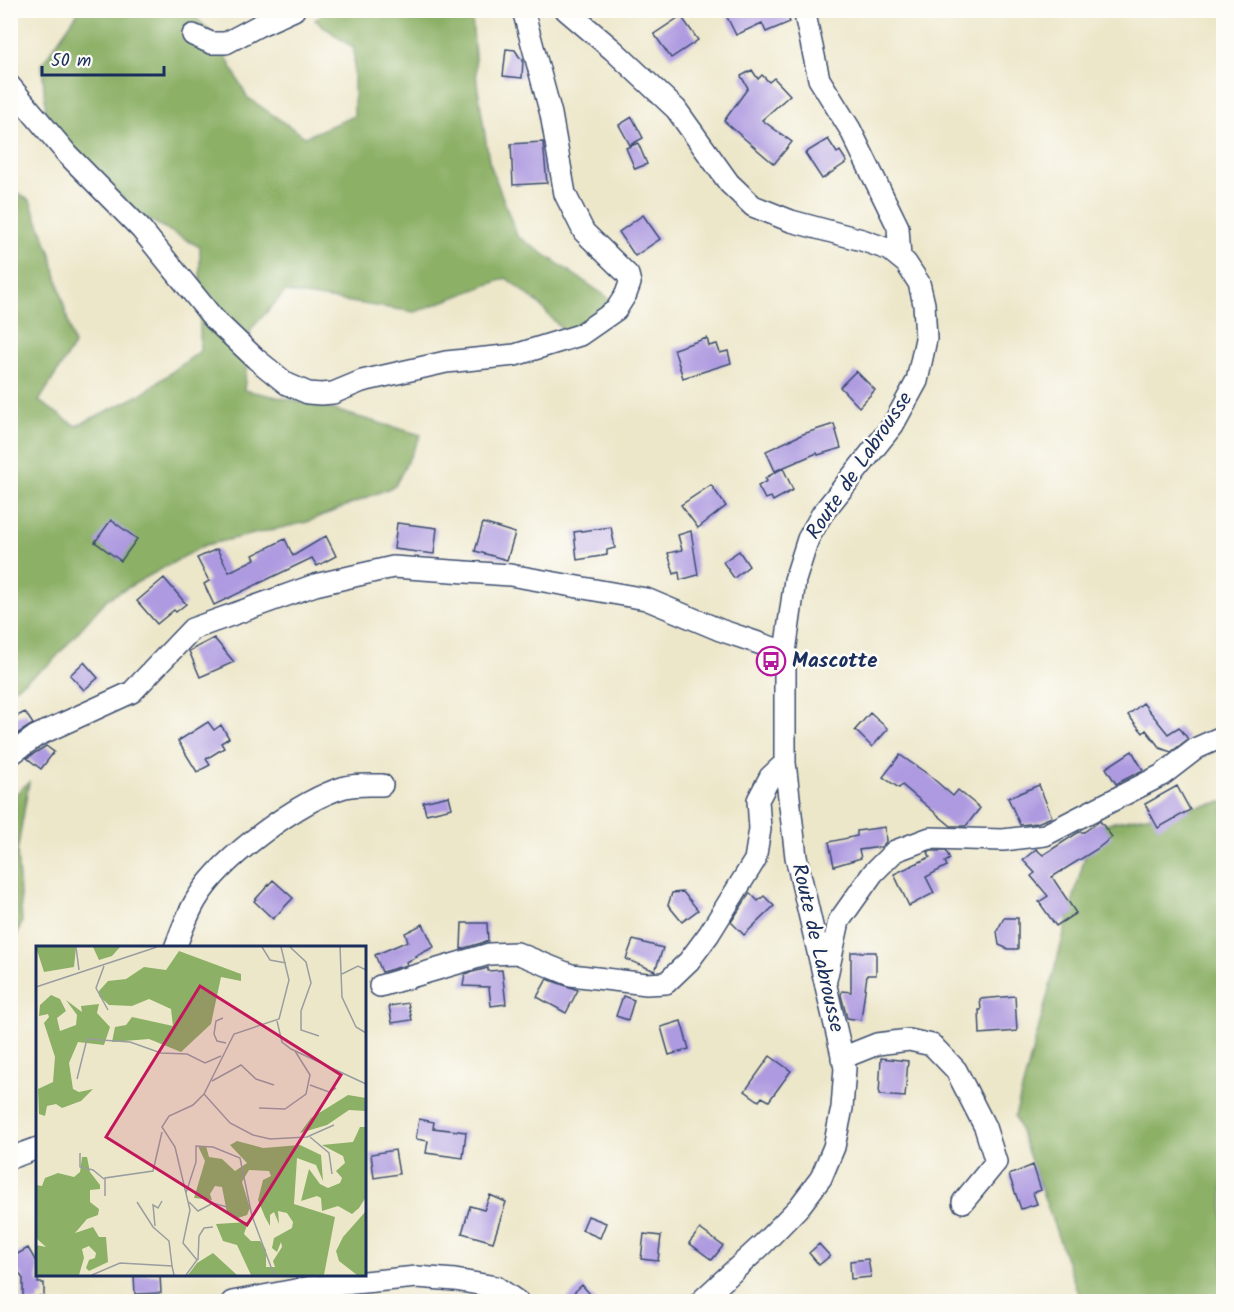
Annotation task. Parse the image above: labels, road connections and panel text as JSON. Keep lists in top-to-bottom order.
{
  "streets": {
    "street": ["Route de Labrousse"]
  },
  "places": {
    "bus stop": ["Mascotte"]
  },
  "scale_bar": "50 m"
}
